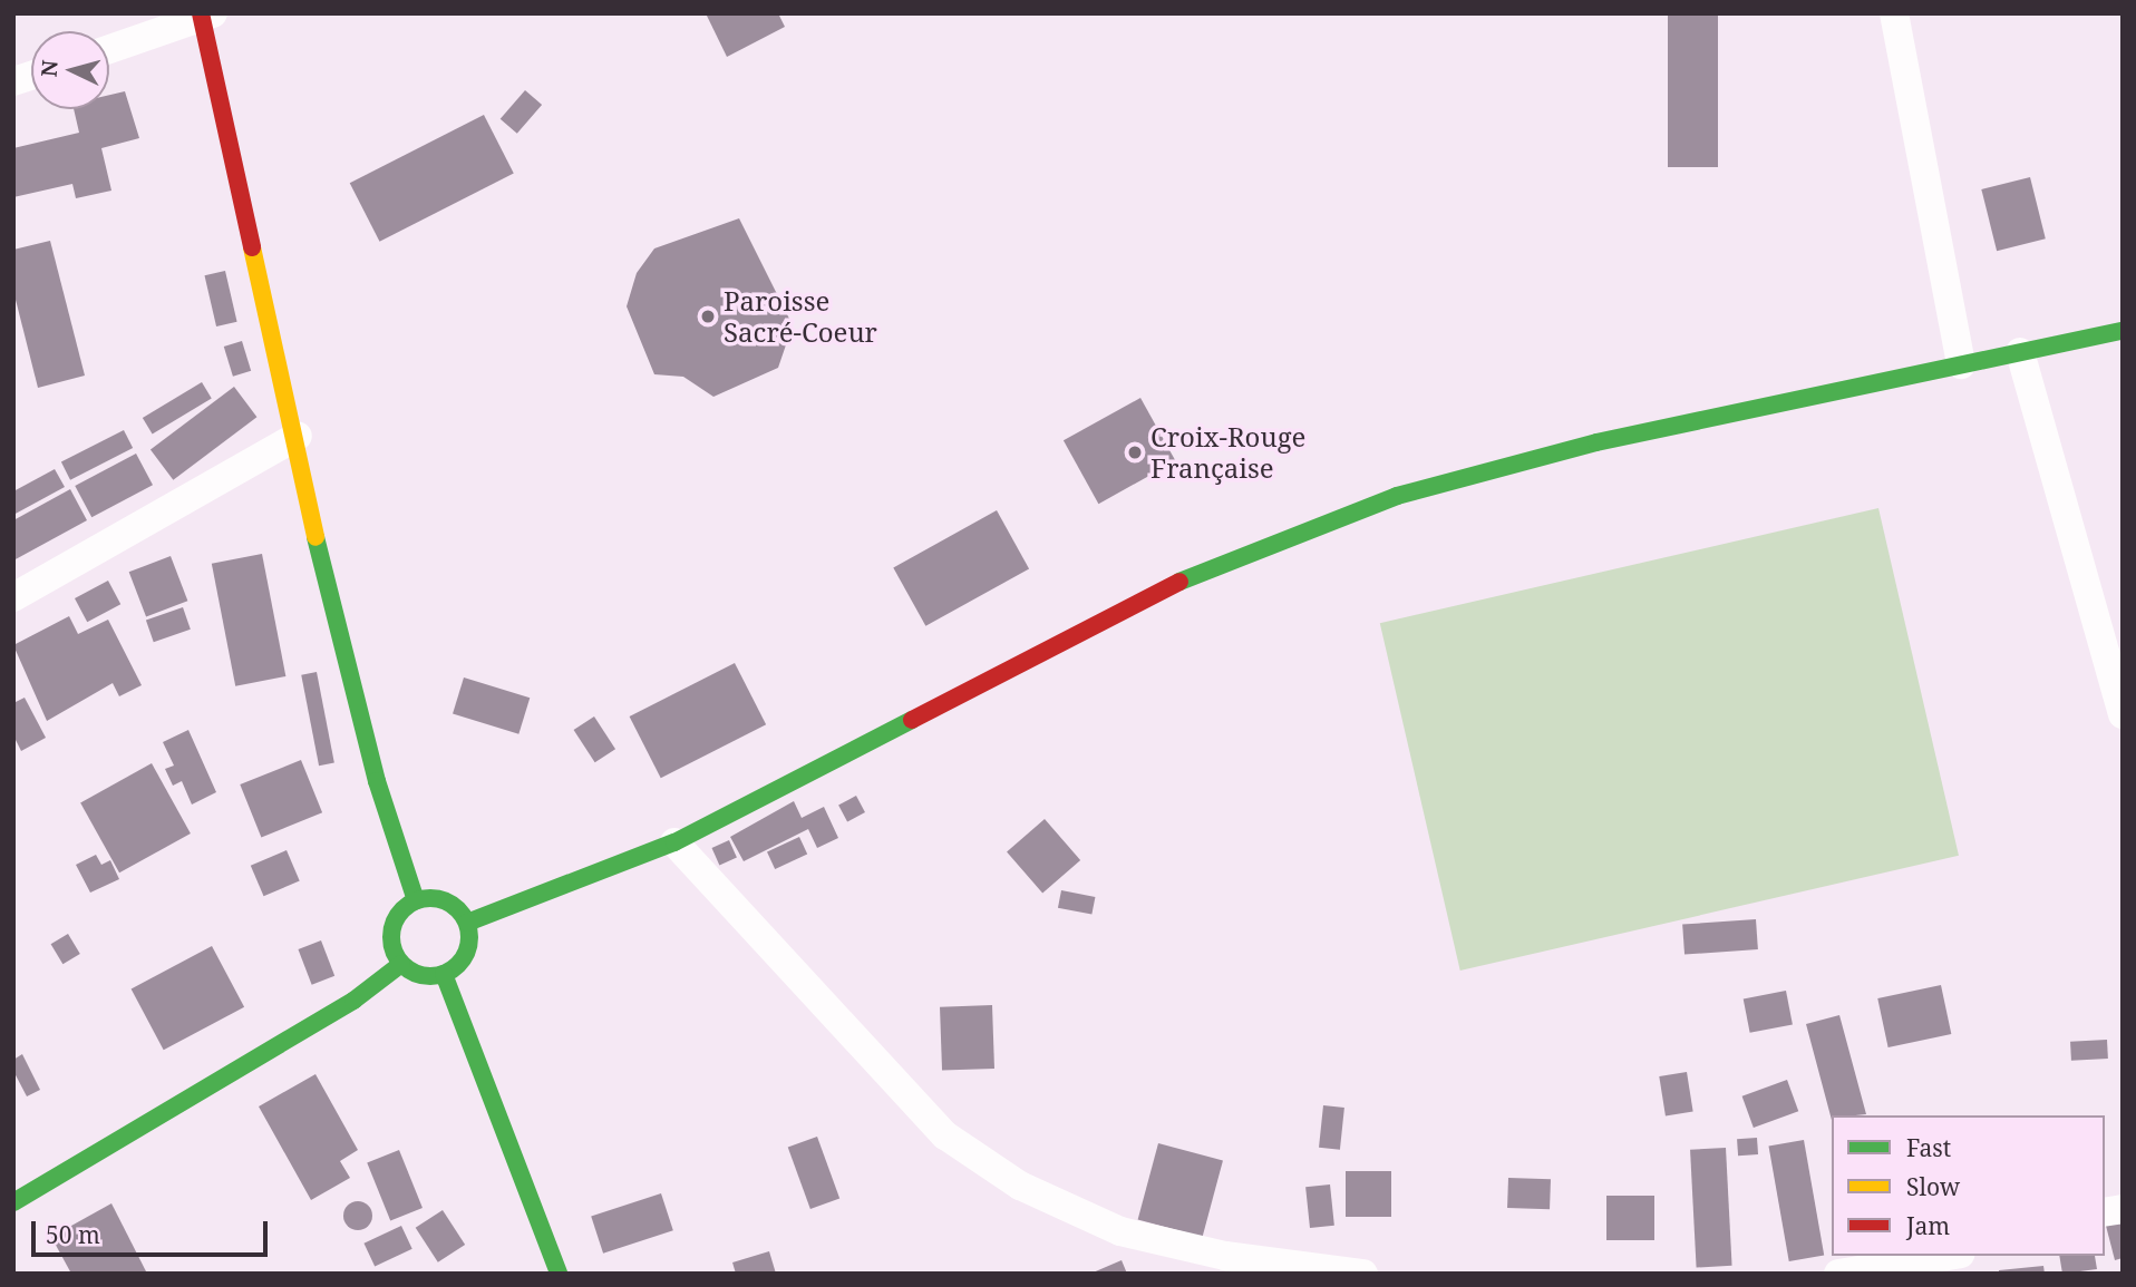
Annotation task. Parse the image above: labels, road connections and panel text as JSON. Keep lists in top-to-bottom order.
{
  "places": ["Paroisse Sacré-Coeur", "Croix-Rouge Française"],
  "legend": ["Fast", "Slow", "Jam"],
  "scale_bar": "50 m",
  "north": "left"
}
